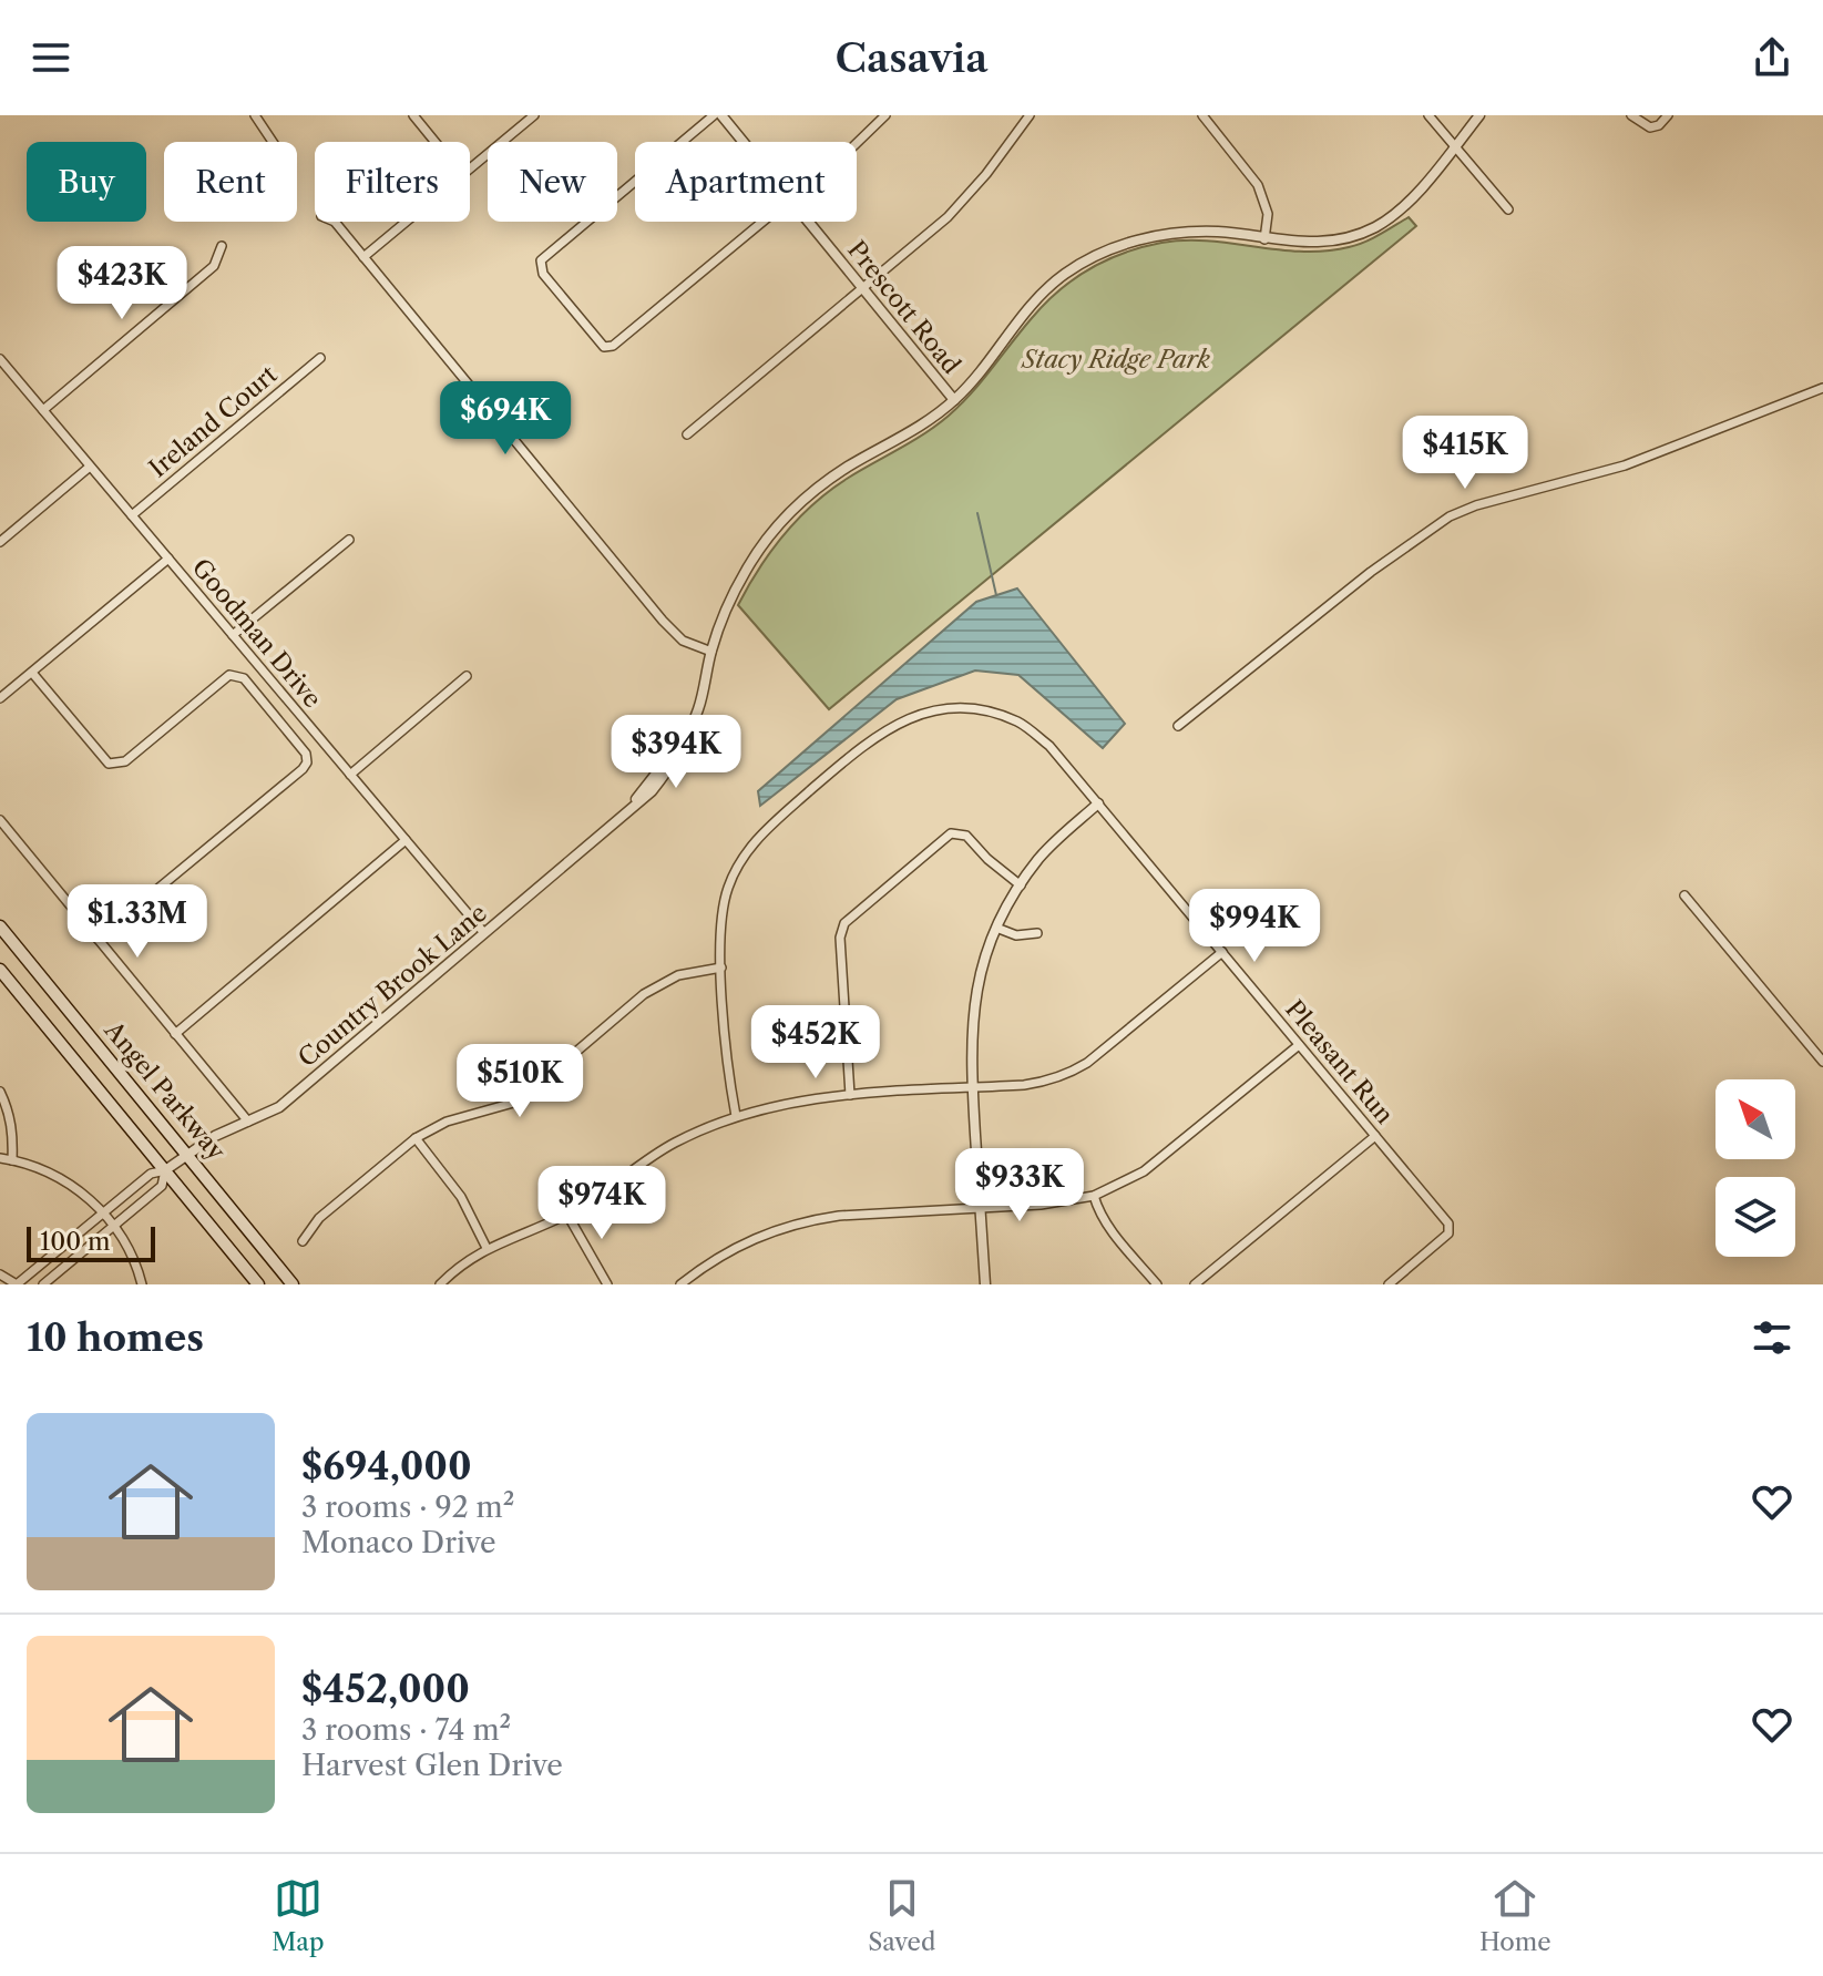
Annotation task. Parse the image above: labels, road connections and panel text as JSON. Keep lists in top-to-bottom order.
{
  "streets": {
    "main road": ["Angel Parkway"],
    "street": [
      "Prescott Road",
      "Ireland Court",
      "Goodman Drive",
      "Country Brook Lane",
      "Pleasant Run"
    ]
  },
  "crossings": [
    ["Prescott Road", "Country Brook Lane"],
    ["Ireland Court", "Goodman Drive"],
    ["Goodman Drive", "Country Brook Lane"],
    ["Country Brook Lane", "Angel Parkway"]
  ],
  "parks": ["Stacy Ridge Park"],
  "scale_bar": "100 m",
  "north": "top left",
  "page": {
    "header": "Casavia",
    "chip": [
      "Buy",
      "Rent",
      "Filters",
      "New",
      "Apartment"
    ],
    "price": [
      "$423K",
      "$694K",
      "$415K",
      "$394K",
      "$1.33M",
      "$994K",
      "$452K",
      "$510K",
      "$933K",
      "$974K"
    ],
    "scale": "100 m",
    "heading": "10 homes",
    "list": [
      {
        "name": "$694,000",
        "note": "3 rooms · 92 m² · Monaco Drive"
      },
      {
        "name": "$452,000",
        "note": "3 rooms · 74 m² · Harvest Glen Drive"
      }
    ],
    "tabs": ["Map", "Saved", "Home"]
  }
}
